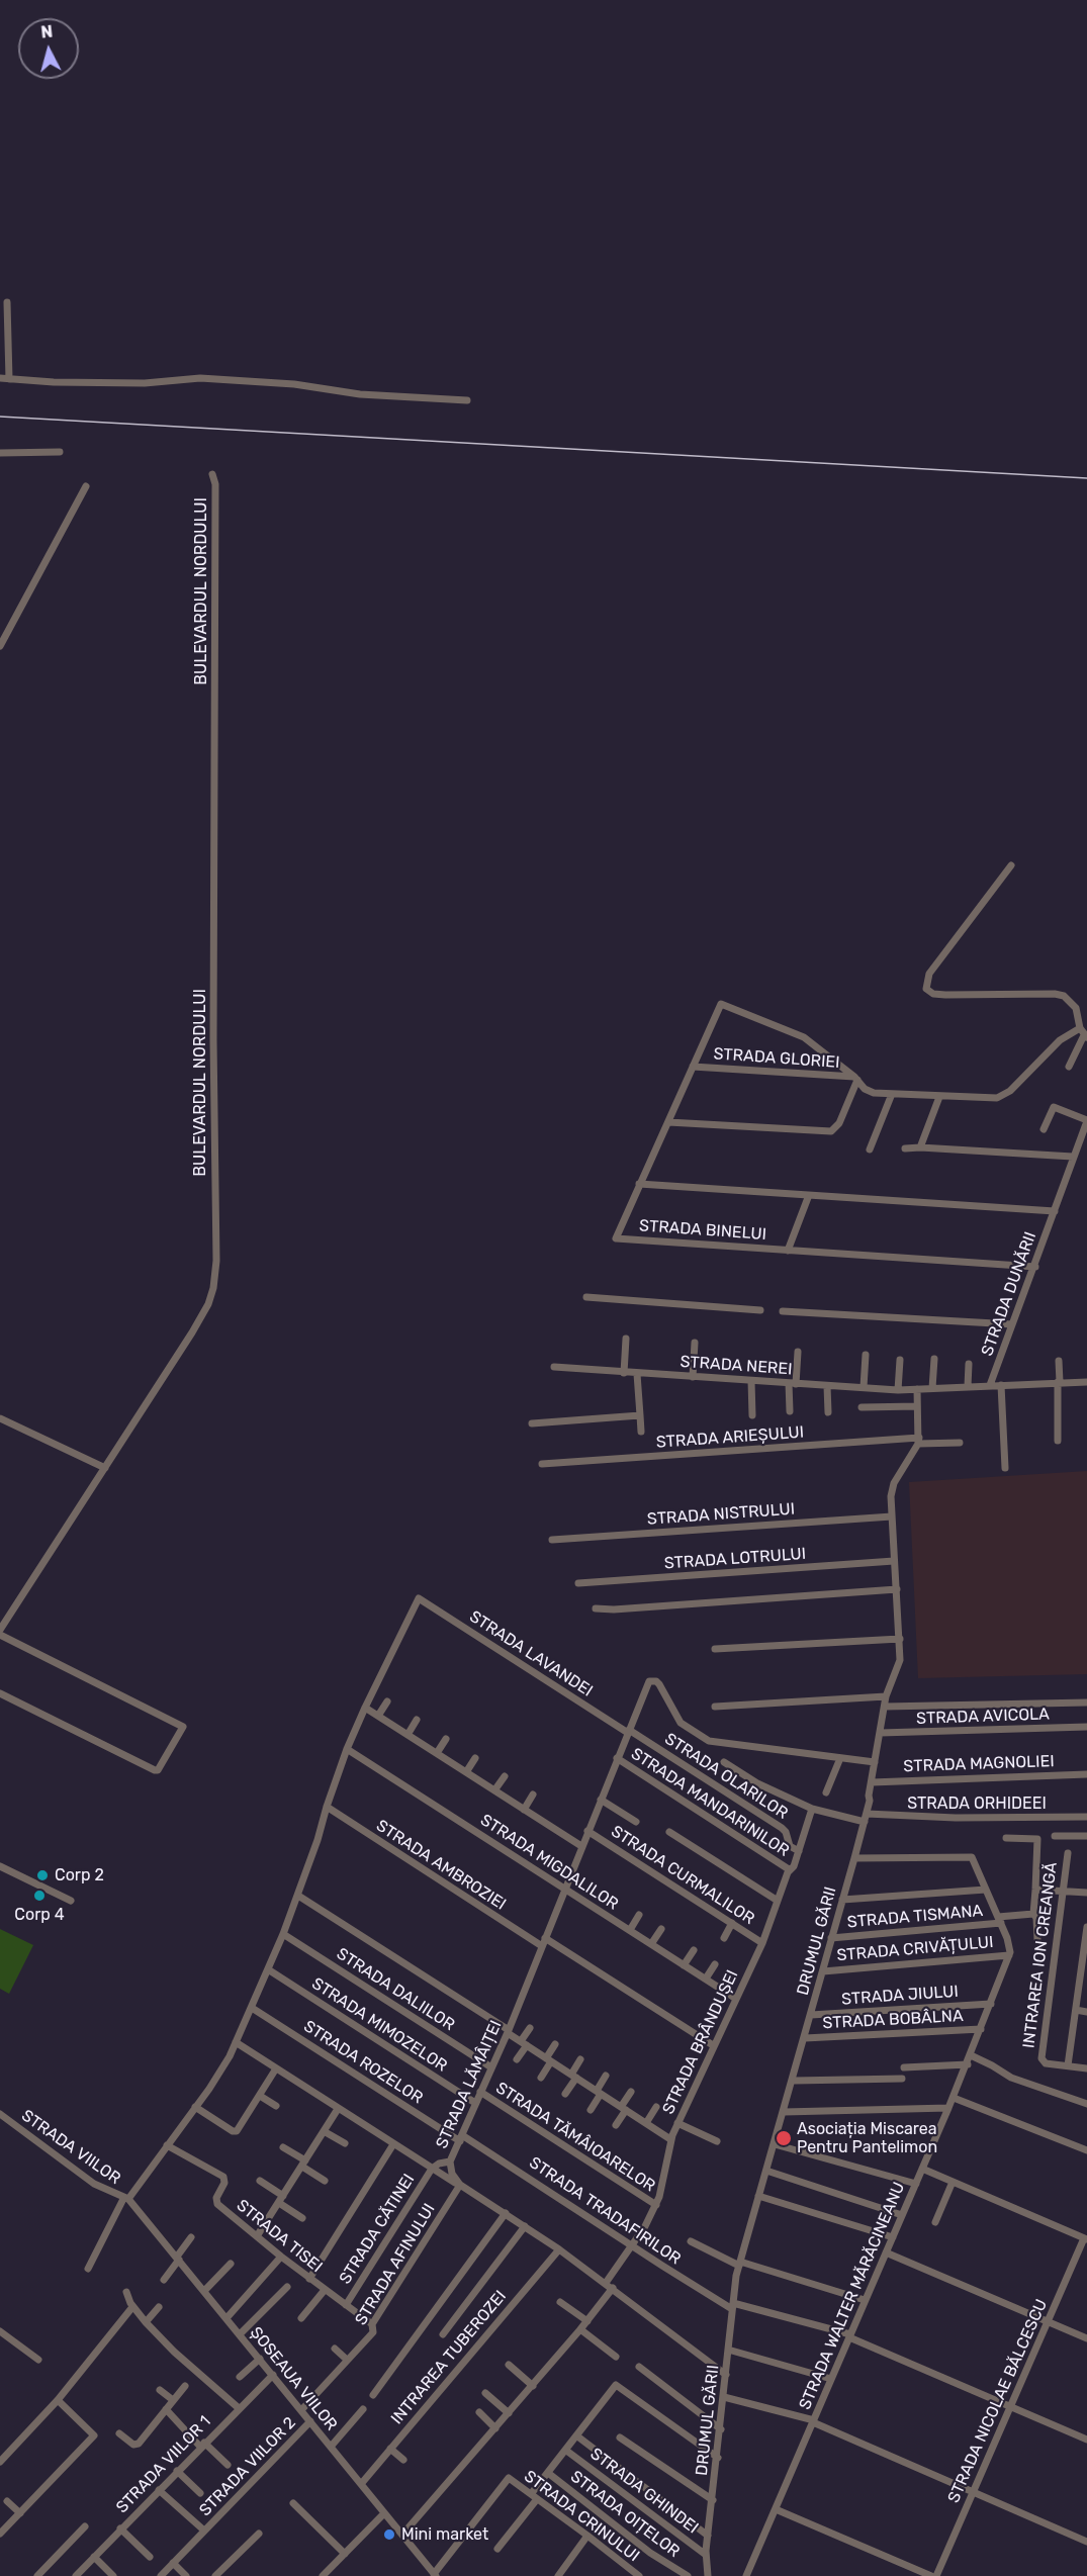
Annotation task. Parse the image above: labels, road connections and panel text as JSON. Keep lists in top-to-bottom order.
{
  "streets": {
    "street": [
      "BULEVARDUL NORDULUI",
      "STRADA GLORIEI",
      "STRADA BINELUI",
      "STRADA DUNĂRII",
      "STRADA NEREI",
      "STRADA ARIEȘULUI",
      "STRADA NISTRULUI",
      "STRADA LOTRULUI",
      "STRADA LAVANDEI",
      "STRADA AVICOLA",
      "STRADA MAGNOLIEI",
      "STRADA OLARILOR",
      "STRADA MANDARINILOR",
      "STRADA ORHIDEEI",
      "STRADA MIGDALILOR",
      "STRADA AMBROZIEI",
      "STRADA CURMALILOR",
      "STRADA TISMANA",
      "DRUMUL GĂRII",
      "STRADA CRIVĂȚULUI",
      "INTRAREA ION CREANGĂ",
      "STRADA DALIILOR",
      "STRADA JIULUI",
      "STRADA BOBÂLNA",
      "STRADA MIMOZELOR",
      "STRADA BRÂNDUȘEI",
      "STRADA ROZELOR",
      "STRADA LĂMÂIȚEI",
      "STRADA TĂMÂIOARELOR",
      "STRADA VIILOR",
      "STRADA TRADAFIRILOR",
      "STRADA CĂTINEI",
      "STRADA TISEI",
      "STRADA AFINULUI",
      "STRADA WALTER MĂRĂCINEANU",
      "INTRAREA TUBEROZEI",
      "ȘOSEAUA VIILOR",
      "STRADA NICOLAE BĂLCESCU",
      "STRADA VIILOR 1",
      "STRADA VIILOR 2",
      "STRADA GHINDEI",
      "STRADA OIȚELOR",
      "STRADA CRINULUI"
    ]
  },
  "crossings": [
    ["STRADA BINELUI", "STRADA DUNĂRII"],
    ["STRADA ARIEȘULUI", "DRUMUL GĂRII"],
    ["STRADA NISTRULUI", "DRUMUL GĂRII"],
    ["STRADA LOTRULUI", "DRUMUL GĂRII"],
    ["STRADA LAVANDEI", "STRADA OLARILOR"],
    ["STRADA LAVANDEI", "STRADA LĂMÂIȚEI"],
    ["STRADA AVICOLA", "DRUMUL GĂRII"],
    ["STRADA MAGNOLIEI", "DRUMUL GĂRII"],
    ["STRADA OLARILOR", "STRADA BRÂNDUȘEI"],
    ["STRADA OLARILOR", "STRADA LĂMÂIȚEI"],
    ["STRADA MANDARINILOR", "STRADA BRÂNDUȘEI"],
    ["STRADA MANDARINILOR", "STRADA LĂMÂIȚEI"],
    ["STRADA ORHIDEEI", "DRUMUL GĂRII"],
    ["STRADA MIGDALILOR", "STRADA BRÂNDUȘEI"],
    ["STRADA MIGDALILOR", "STRADA LĂMÂIȚEI"],
    ["STRADA AMBROZIEI", "STRADA LĂMÂIȚEI"],
    ["STRADA CURMALILOR", "STRADA BRÂNDUȘEI"],
    ["STRADA CURMALILOR", "STRADA LĂMÂIȚEI"],
    ["STRADA TISMANA", "DRUMUL GĂRII"],
    ["DRUMUL GĂRII", "STRADA CRIVĂȚULUI"],
    ["DRUMUL GĂRII", "STRADA JIULUI"],
    ["DRUMUL GĂRII", "STRADA BOBÂLNA"],
    ["DRUMUL GĂRII", "STRADA TRADAFIRILOR"],
    ["DRUMUL GĂRII", "STRADA GHINDEI"],
    ["STRADA CRIVĂȚULUI", "STRADA WALTER MĂRĂCINEANU"],
    ["STRADA DALIILOR", "STRADA LĂMÂIȚEI"],
    ["STRADA JIULUI", "STRADA WALTER MĂRĂCINEANU"],
    ["STRADA BOBÂLNA", "STRADA WALTER MĂRĂCINEANU"],
    ["STRADA MIMOZELOR", "STRADA LĂMÂIȚEI"],
    ["STRADA BRÂNDUȘEI", "STRADA TĂMÂIOARELOR"],
    ["STRADA BRÂNDUȘEI", "STRADA TRADAFIRILOR"],
    ["STRADA ROZELOR", "STRADA LĂMÂIȚEI"],
    ["STRADA ROZELOR", "STRADA TRADAFIRILOR"],
    ["STRADA LĂMÂIȚEI", "STRADA TĂMÂIOARELOR"],
    ["STRADA LĂMÂIȚEI", "STRADA TRADAFIRILOR"],
    ["STRADA LĂMÂIȚEI", "STRADA AFINULUI"],
    ["STRADA VIILOR", "ȘOSEAUA VIILOR"],
    ["STRADA TRADAFIRILOR", "STRADA WALTER MĂRĂCINEANU"],
    ["STRADA TRADAFIRILOR", "STRADA NICOLAE BĂLCESCU"],
    ["STRADA CĂTINEI", "STRADA TISEI"],
    ["STRADA TISEI", "STRADA AFINULUI"],
    ["STRADA AFINULUI", "ȘOSEAUA VIILOR"],
    ["INTRAREA TUBEROZEI", "ȘOSEAUA VIILOR"],
    ["ȘOSEAUA VIILOR", "STRADA VIILOR 1"],
    ["ȘOSEAUA VIILOR", "STRADA VIILOR 2"],
    ["ȘOSEAUA VIILOR", "STRADA CRINULUI"],
    ["STRADA VIILOR 1", "STRADA VIILOR 2"]
  ],
  "places": [
    "Corp 2",
    "Corp 4",
    "Asociația Miscarea Pentru Pantelimon",
    "Mini market"
  ],
  "north": "top"
}
